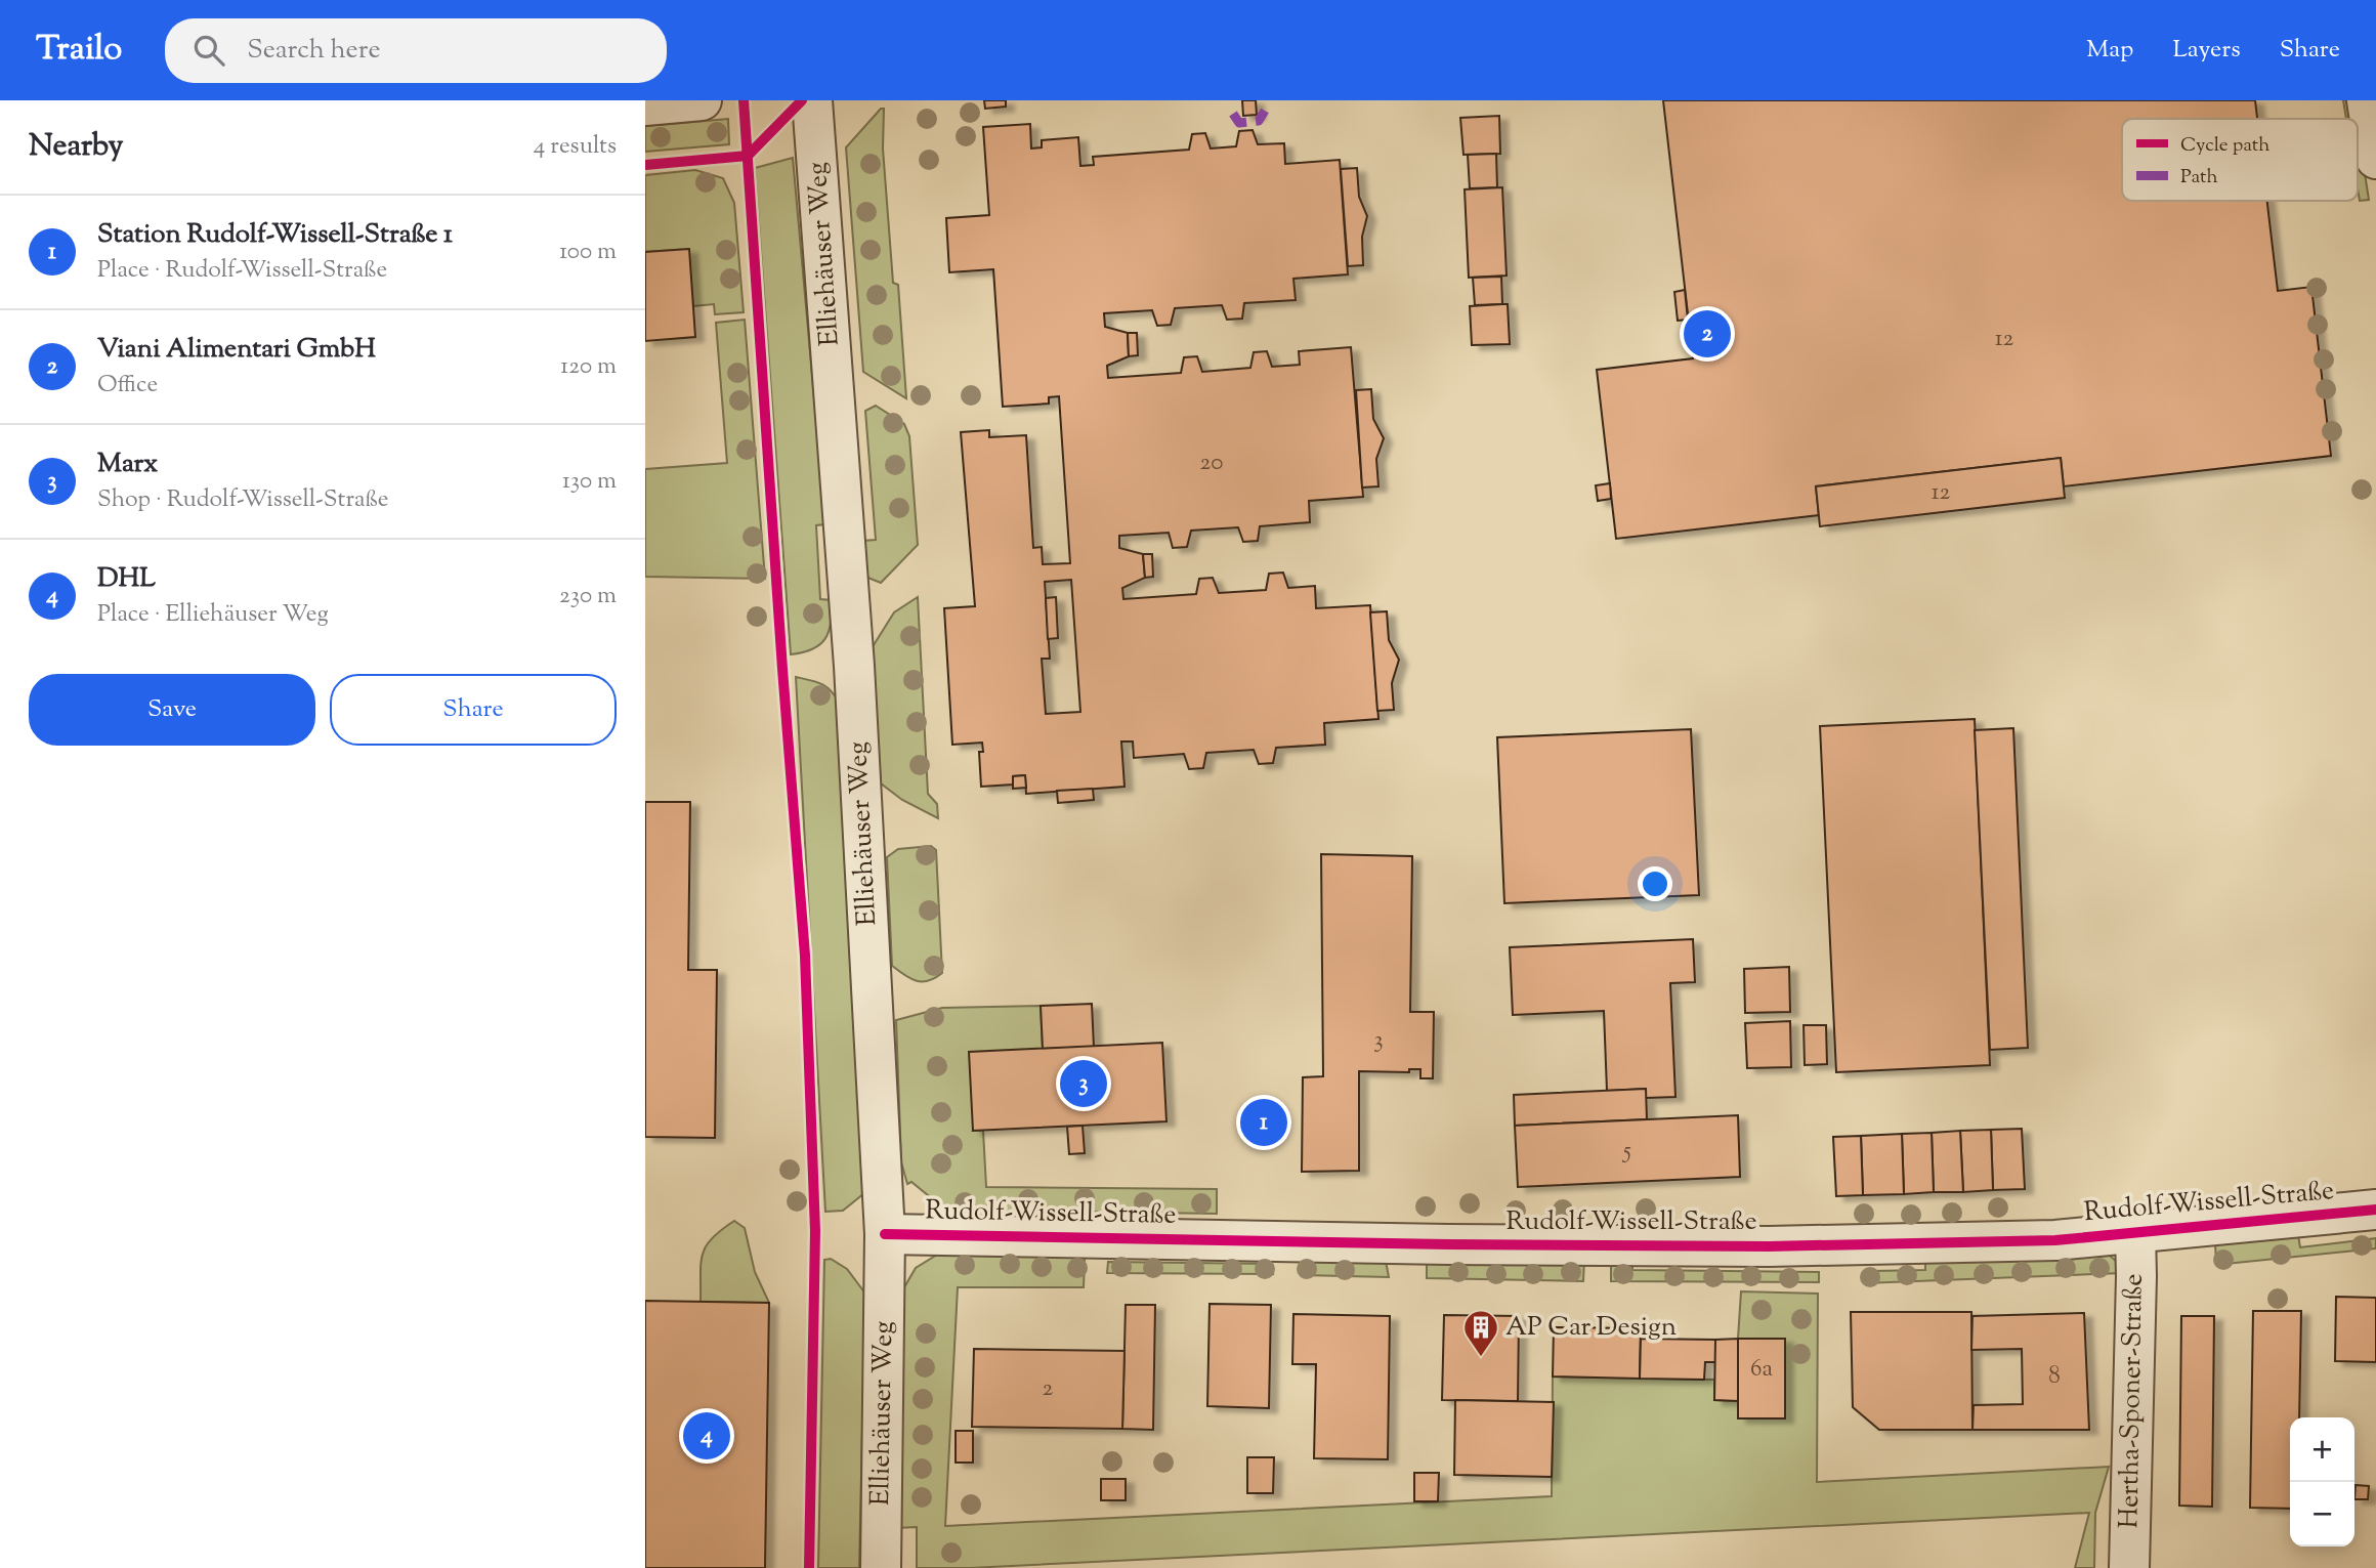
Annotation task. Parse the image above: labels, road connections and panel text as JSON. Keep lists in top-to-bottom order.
{
  "streets": {
    "street": ["Elliehäuser Weg", "Rudolf-Wissell-Straße", "Hertha-Sponer-Straße"]
  },
  "crossings": [
    ["Elliehäuser Weg", "Rudolf-Wissell-Straße"],
    ["Rudolf-Wissell-Straße", "Hertha-Sponer-Straße"]
  ],
  "places": {
    "building": ["AP Car Design"]
  },
  "house_numbers": [
    "12",
    "20",
    "12",
    "3",
    "5",
    "6a",
    "8",
    "2"
  ],
  "legend": ["Cycle path", "Path"],
  "page": {
    "header": "Trailo",
    "search": "Search here",
    "nav": ["Map", "Layers", "Share"],
    "heading": ["Nearby", "4 results"],
    "list": [
      {
        "mark": "1",
        "name": "Station Rudolf-Wissell-Straße 1",
        "note": "Place · Rudolf-Wissell-Straße",
        "value": "100 m"
      },
      {
        "mark": "2",
        "name": "Viani Alimentari GmbH",
        "note": "Office",
        "value": "120 m"
      },
      {
        "mark": "3",
        "name": "Marx",
        "note": "Shop · Rudolf-Wissell-Straße",
        "value": "130 m"
      },
      {
        "mark": "4",
        "name": "DHL",
        "note": "Place · Elliehäuser Weg",
        "value": "230 m"
      }
    ],
    "pins": [
      "2",
      "3",
      "1",
      "4"
    ],
    "buttons": ["Save", "Share"],
    "map_buttons": ["+", "−"]
  }
}
